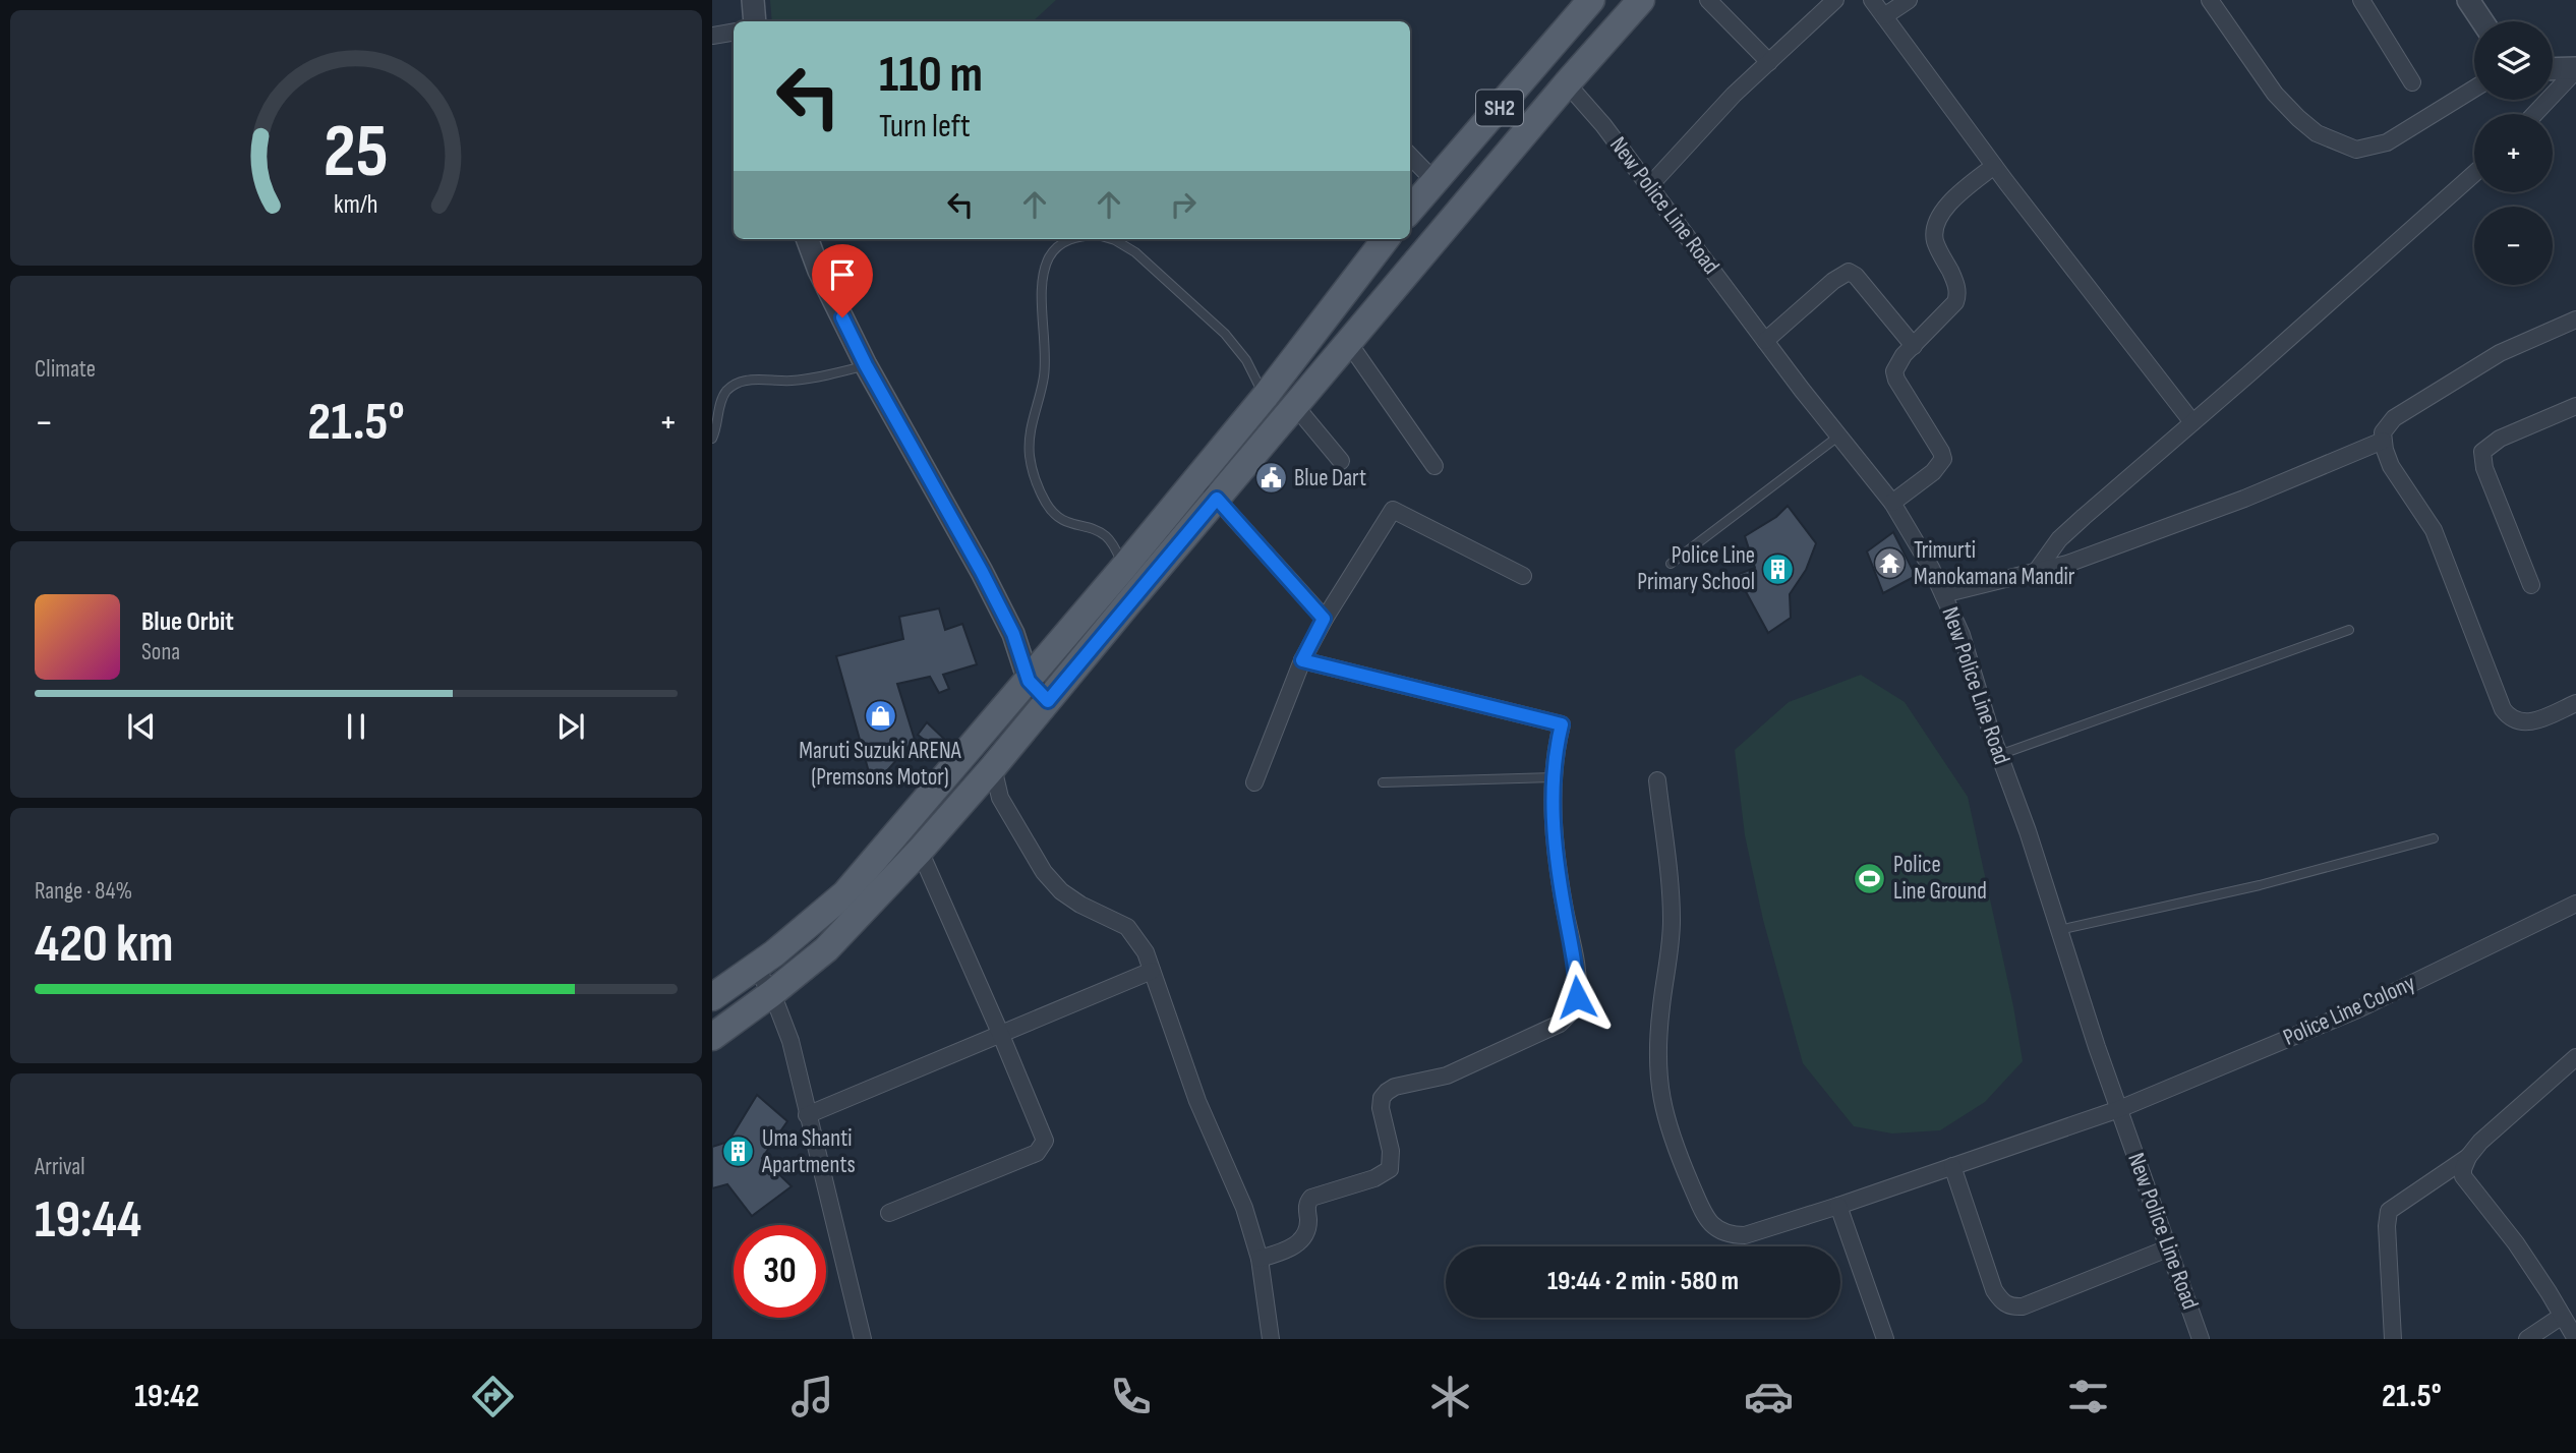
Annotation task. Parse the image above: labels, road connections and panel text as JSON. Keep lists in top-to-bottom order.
{
  "streets": {
    "main road": ["SH2"],
    "street": ["New Police Line Road", "Police Line Colony"]
  },
  "crossings": [
    ["SH2", "New Police Line Road"],
    ["New Police Line Road", "Police Line Colony"]
  ],
  "places": {
    "public building": ["Blue Dart"],
    "temple": ["Trimurti Manokamana Mandir"],
    "building": ["Police Line Primary School", "Uma Shanti Apartments"],
    "shop": ["Maruti Suzuki ARENA (Premsons Motor)"],
    "sports": ["Police Line Ground"]
  },
  "page": {
    "map_buttons": ["+", "−"],
    "turn": ["110 m", "Turn left"],
    "tile": [
      "Climate",
      ["Range · 84%", "420 km"],
      ["Arrival", "19:44"]
    ],
    "heat": ["−", "21.5°", "+"],
    "song": ["Blue Orbit", "Sona"],
    "limit": "30",
    "trip": "19:44 · 2 min · 580 m",
    "tabs": ["19:42", "21.5°"],
    "gauge": ["25", "km/h"]
  }
}
